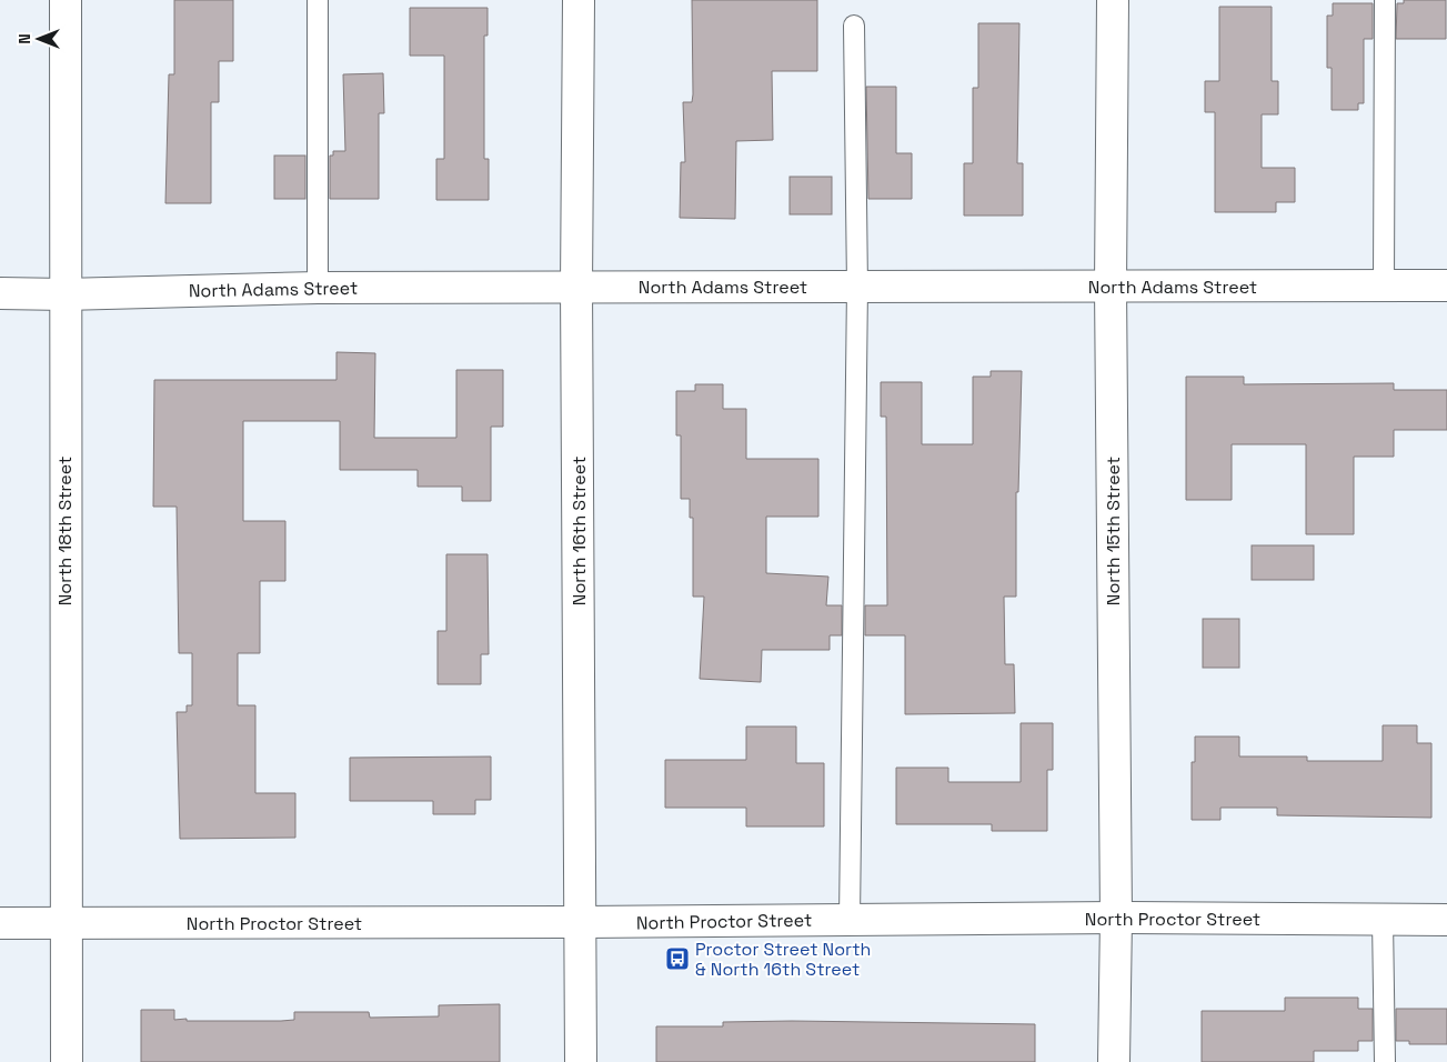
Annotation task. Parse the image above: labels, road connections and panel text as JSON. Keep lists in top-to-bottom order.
{
  "streets": {
    "street": [
      "North Adams Street",
      "North 18th Street",
      "North 16th Street",
      "North 15th Street",
      "North Proctor Street"
    ]
  },
  "crossings": [
    ["North Adams Street", "North 18th Street"],
    ["North Adams Street", "North 16th Street"],
    ["North Adams Street", "North 15th Street"],
    ["North 18th Street", "North Proctor Street"],
    ["North 16th Street", "North Proctor Street"],
    ["North 15th Street", "North Proctor Street"]
  ],
  "places": {
    "bus stop": ["Proctor Street North & North 16th Street"]
  },
  "north": "left"
}
